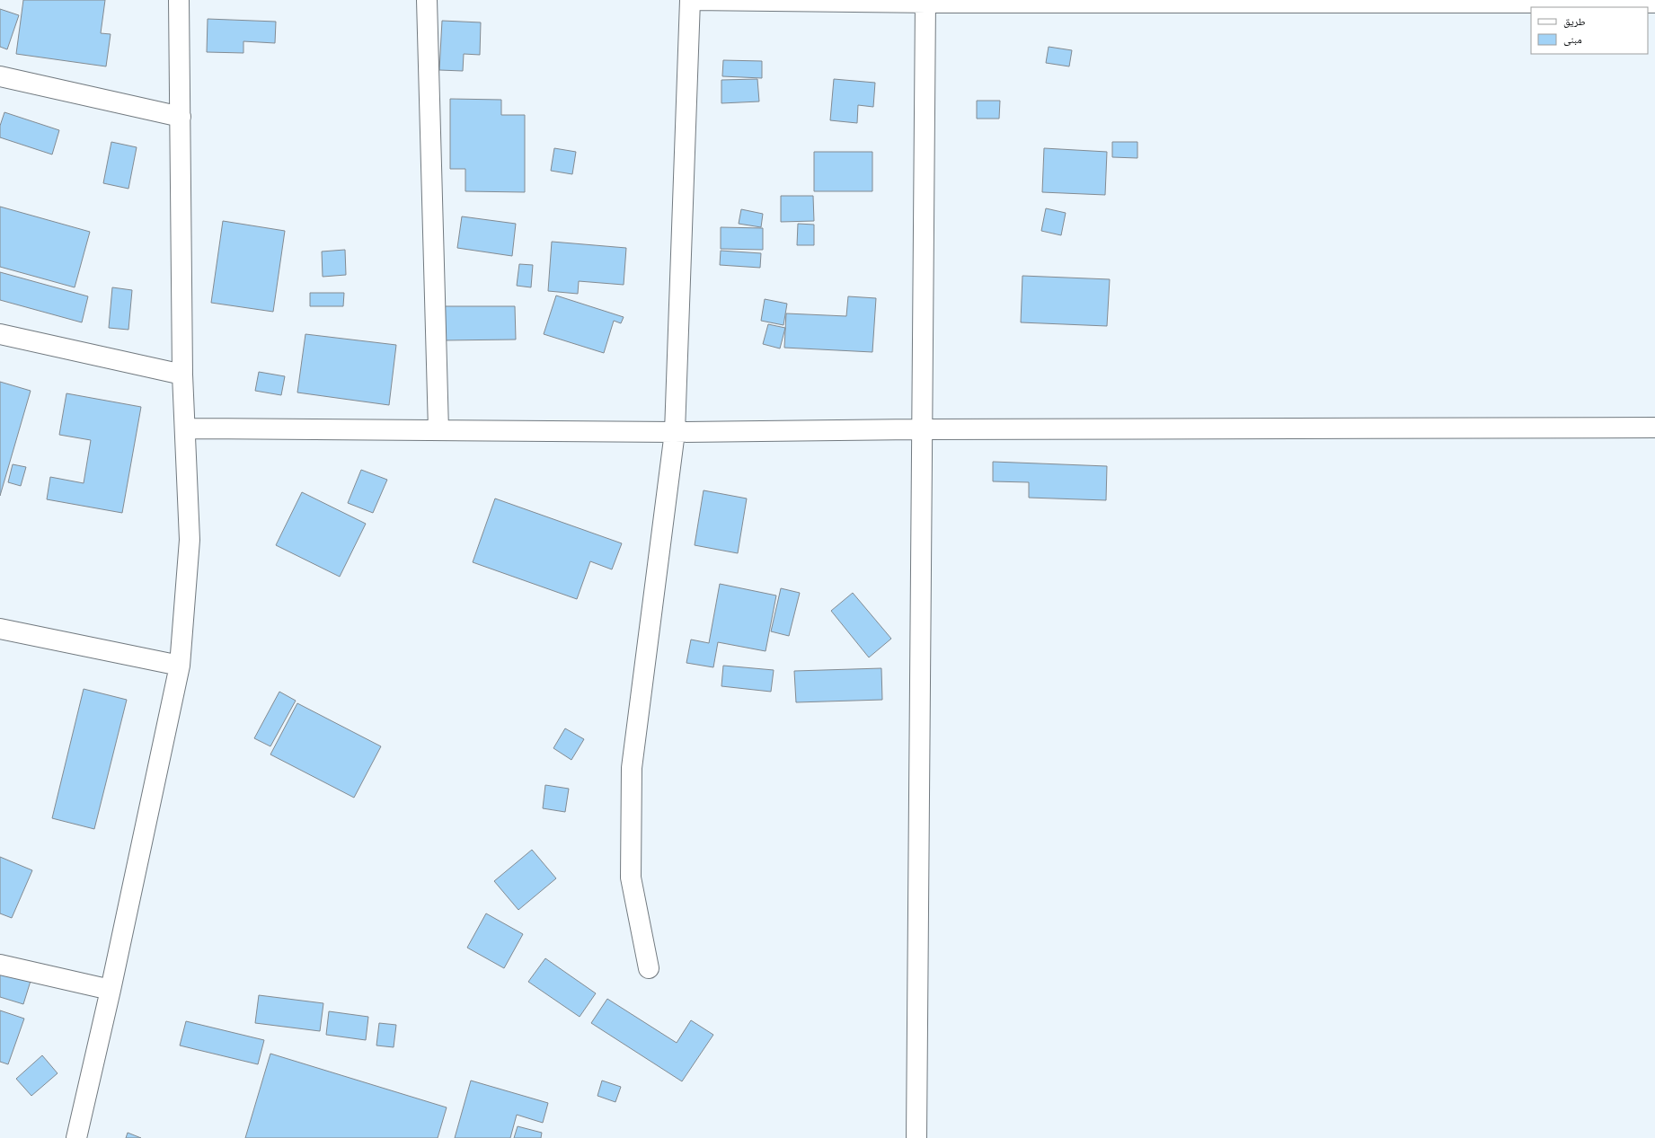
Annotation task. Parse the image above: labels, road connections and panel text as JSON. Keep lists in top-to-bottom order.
{
  "legend": ["طريق", "مبنى"]
}
